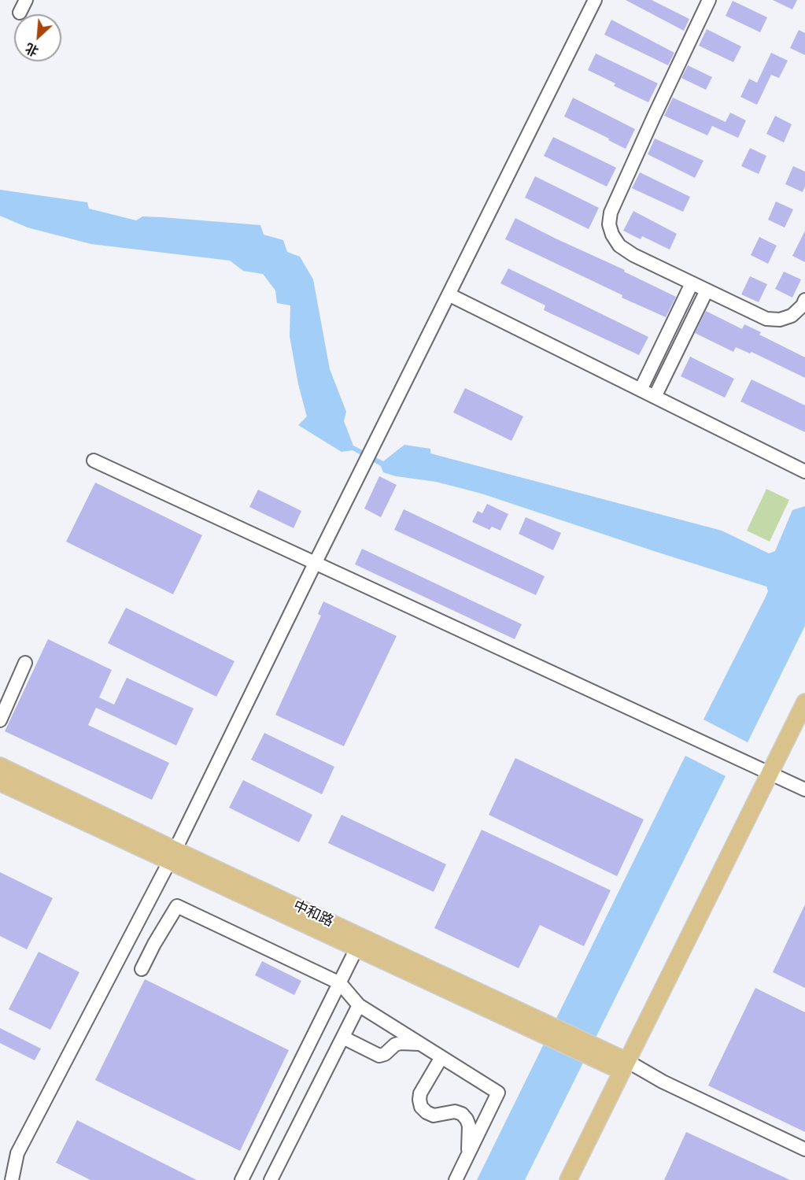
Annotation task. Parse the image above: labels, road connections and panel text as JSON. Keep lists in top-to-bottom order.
{
  "streets": {
    "main road": ["中和路"]
  },
  "north": "bottom left"
}
